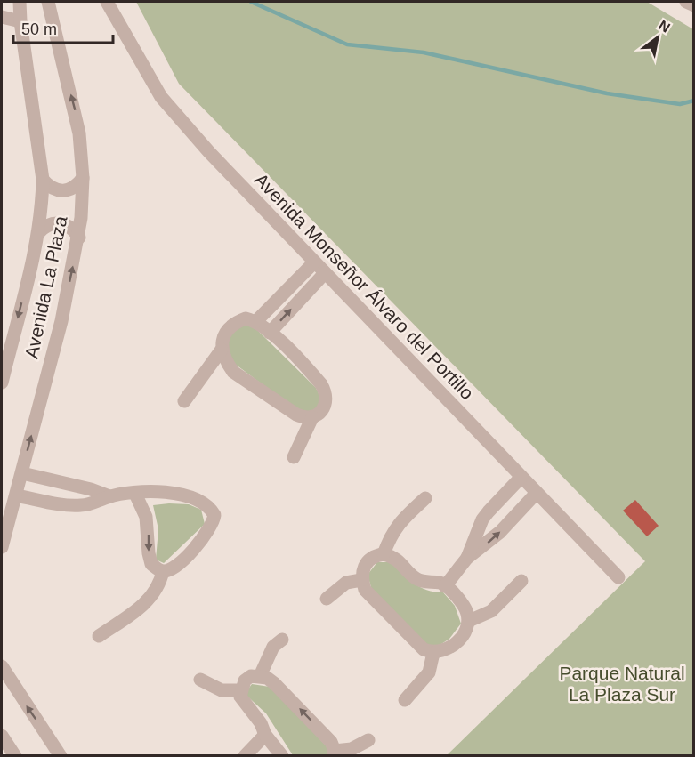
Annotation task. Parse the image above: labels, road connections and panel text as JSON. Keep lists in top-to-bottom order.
{
  "streets": {
    "street": ["Avenida Monseñor Álvaro del Portillo", "Avenida La Plaza"]
  },
  "parks": ["Parque Natural La Plaza Sur"],
  "scale_bar": "50 m",
  "north": "top right"
}
